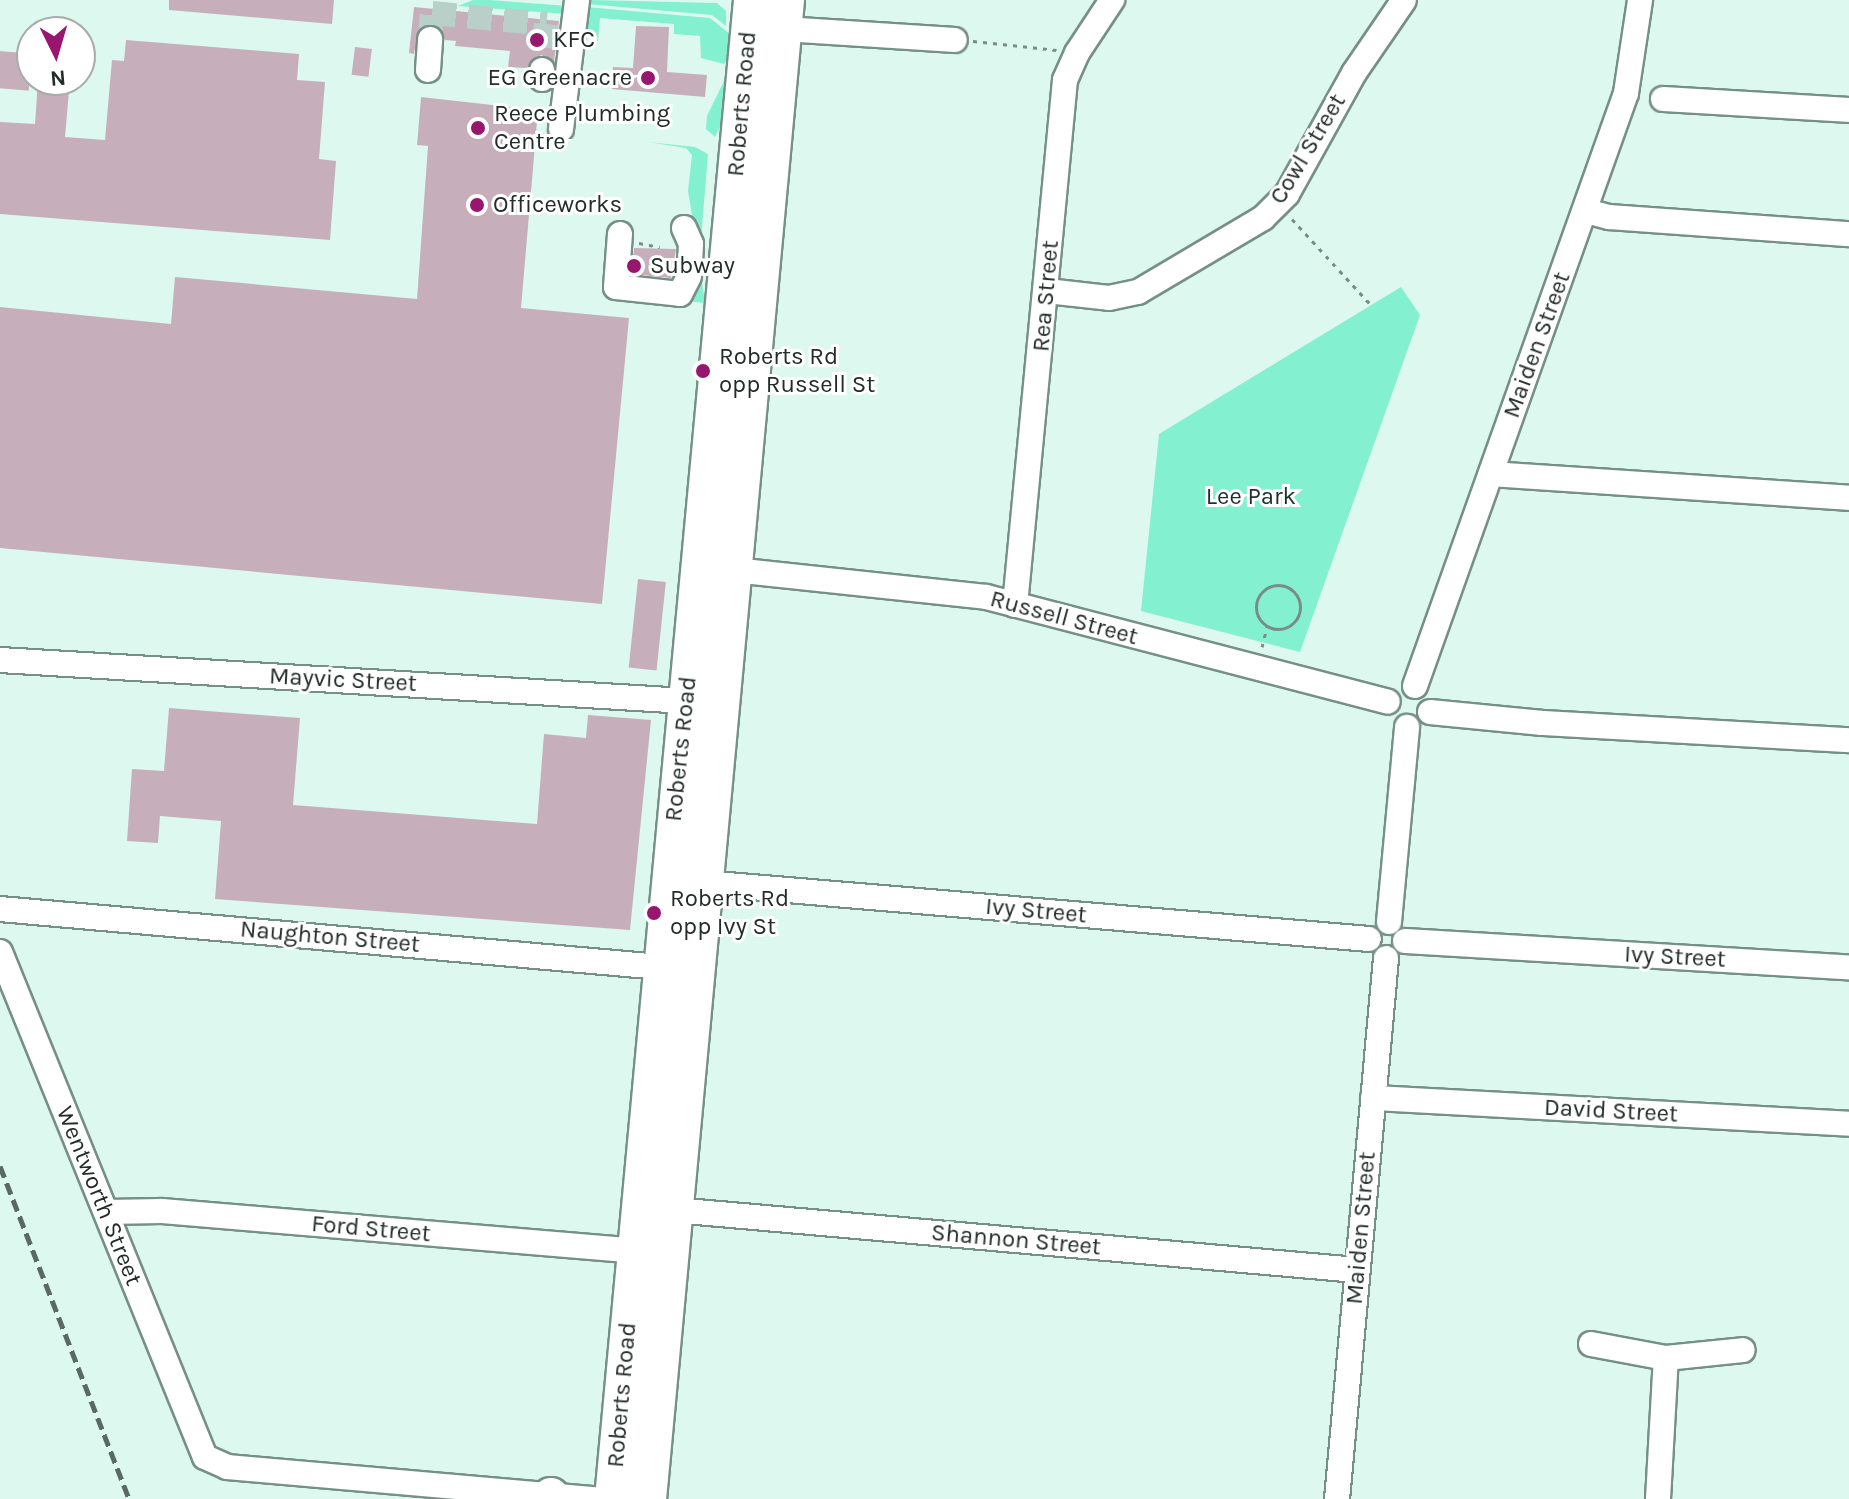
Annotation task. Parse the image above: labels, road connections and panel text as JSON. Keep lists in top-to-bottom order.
{
  "streets": {
    "highway": ["Roberts Road"],
    "street": [
      "Cowl Street",
      "Rea Street",
      "Maiden Street",
      "Russell Street",
      "Mayvic Street",
      "Ivy Street",
      "Naughton Street",
      "David Street",
      "Wentworth Street",
      "Ford Street",
      "Shannon Street"
    ]
  },
  "crossings": [
    ["Roberts Road", "Russell Street"],
    ["Roberts Road", "Mayvic Street"],
    ["Roberts Road", "Ivy Street"],
    ["Roberts Road", "Naughton Street"],
    ["Roberts Road", "Ford Street"],
    ["Roberts Road", "Shannon Street"],
    ["Cowl Street", "Rea Street"],
    ["Rea Street", "Russell Street"],
    ["Maiden Street", "Russell Street"],
    ["Maiden Street", "Ivy Street"],
    ["Maiden Street", "David Street"],
    ["Maiden Street", "Shannon Street"],
    ["Wentworth Street", "Ford Street"]
  ],
  "parks": ["Lee Park"],
  "places": [
    "KFC",
    "EG Greenacre",
    "Reece Plumbing Centre",
    "Officeworks",
    "Subway",
    "Roberts Rd opp Russell St",
    "Roberts Rd opp Ivy St"
  ],
  "north": "bottom"
}
